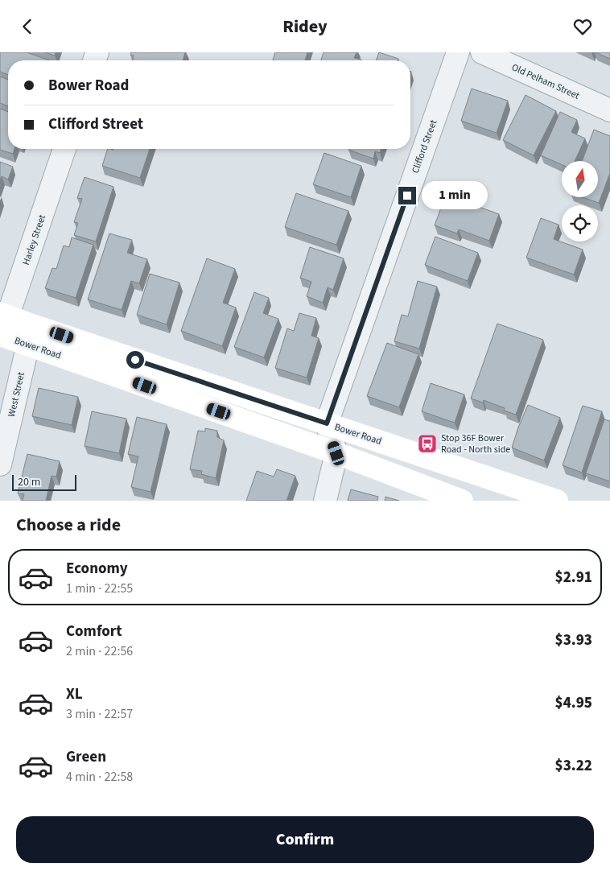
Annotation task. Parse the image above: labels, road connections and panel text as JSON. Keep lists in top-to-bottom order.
{
  "streets": {
    "main road": ["Bower Road"],
    "street": [
      "Old Pelham Street",
      "Clifford Street",
      "Harley Street",
      "West Street"
    ]
  },
  "crossings": [
    ["Clifford Street", "Bower Road"],
    ["Harley Street", "Bower Road"],
    ["Bower Road", "West Street"]
  ],
  "places": {
    "bus stop": ["Stop 36F Bower Road - North side"]
  },
  "scale_bar": "20 m",
  "north": "top",
  "page": {
    "header": "Ridey",
    "banner": ["Bower Road", "Clifford Street"],
    "bubble": "1 min",
    "scale": "20 m",
    "heading": "Choose a ride",
    "list": [
      {
        "name": "Economy",
        "note": "1 min · 22:55",
        "value": "$2.91"
      },
      {
        "name": "Comfort",
        "note": "2 min · 22:56",
        "value": "$3.93"
      },
      {
        "name": "XL",
        "note": "3 min · 22:57",
        "value": "$4.95"
      },
      {
        "name": "Green",
        "note": "4 min · 22:58",
        "value": "$3.22"
      }
    ],
    "buttons": "Confirm"
  }
}
